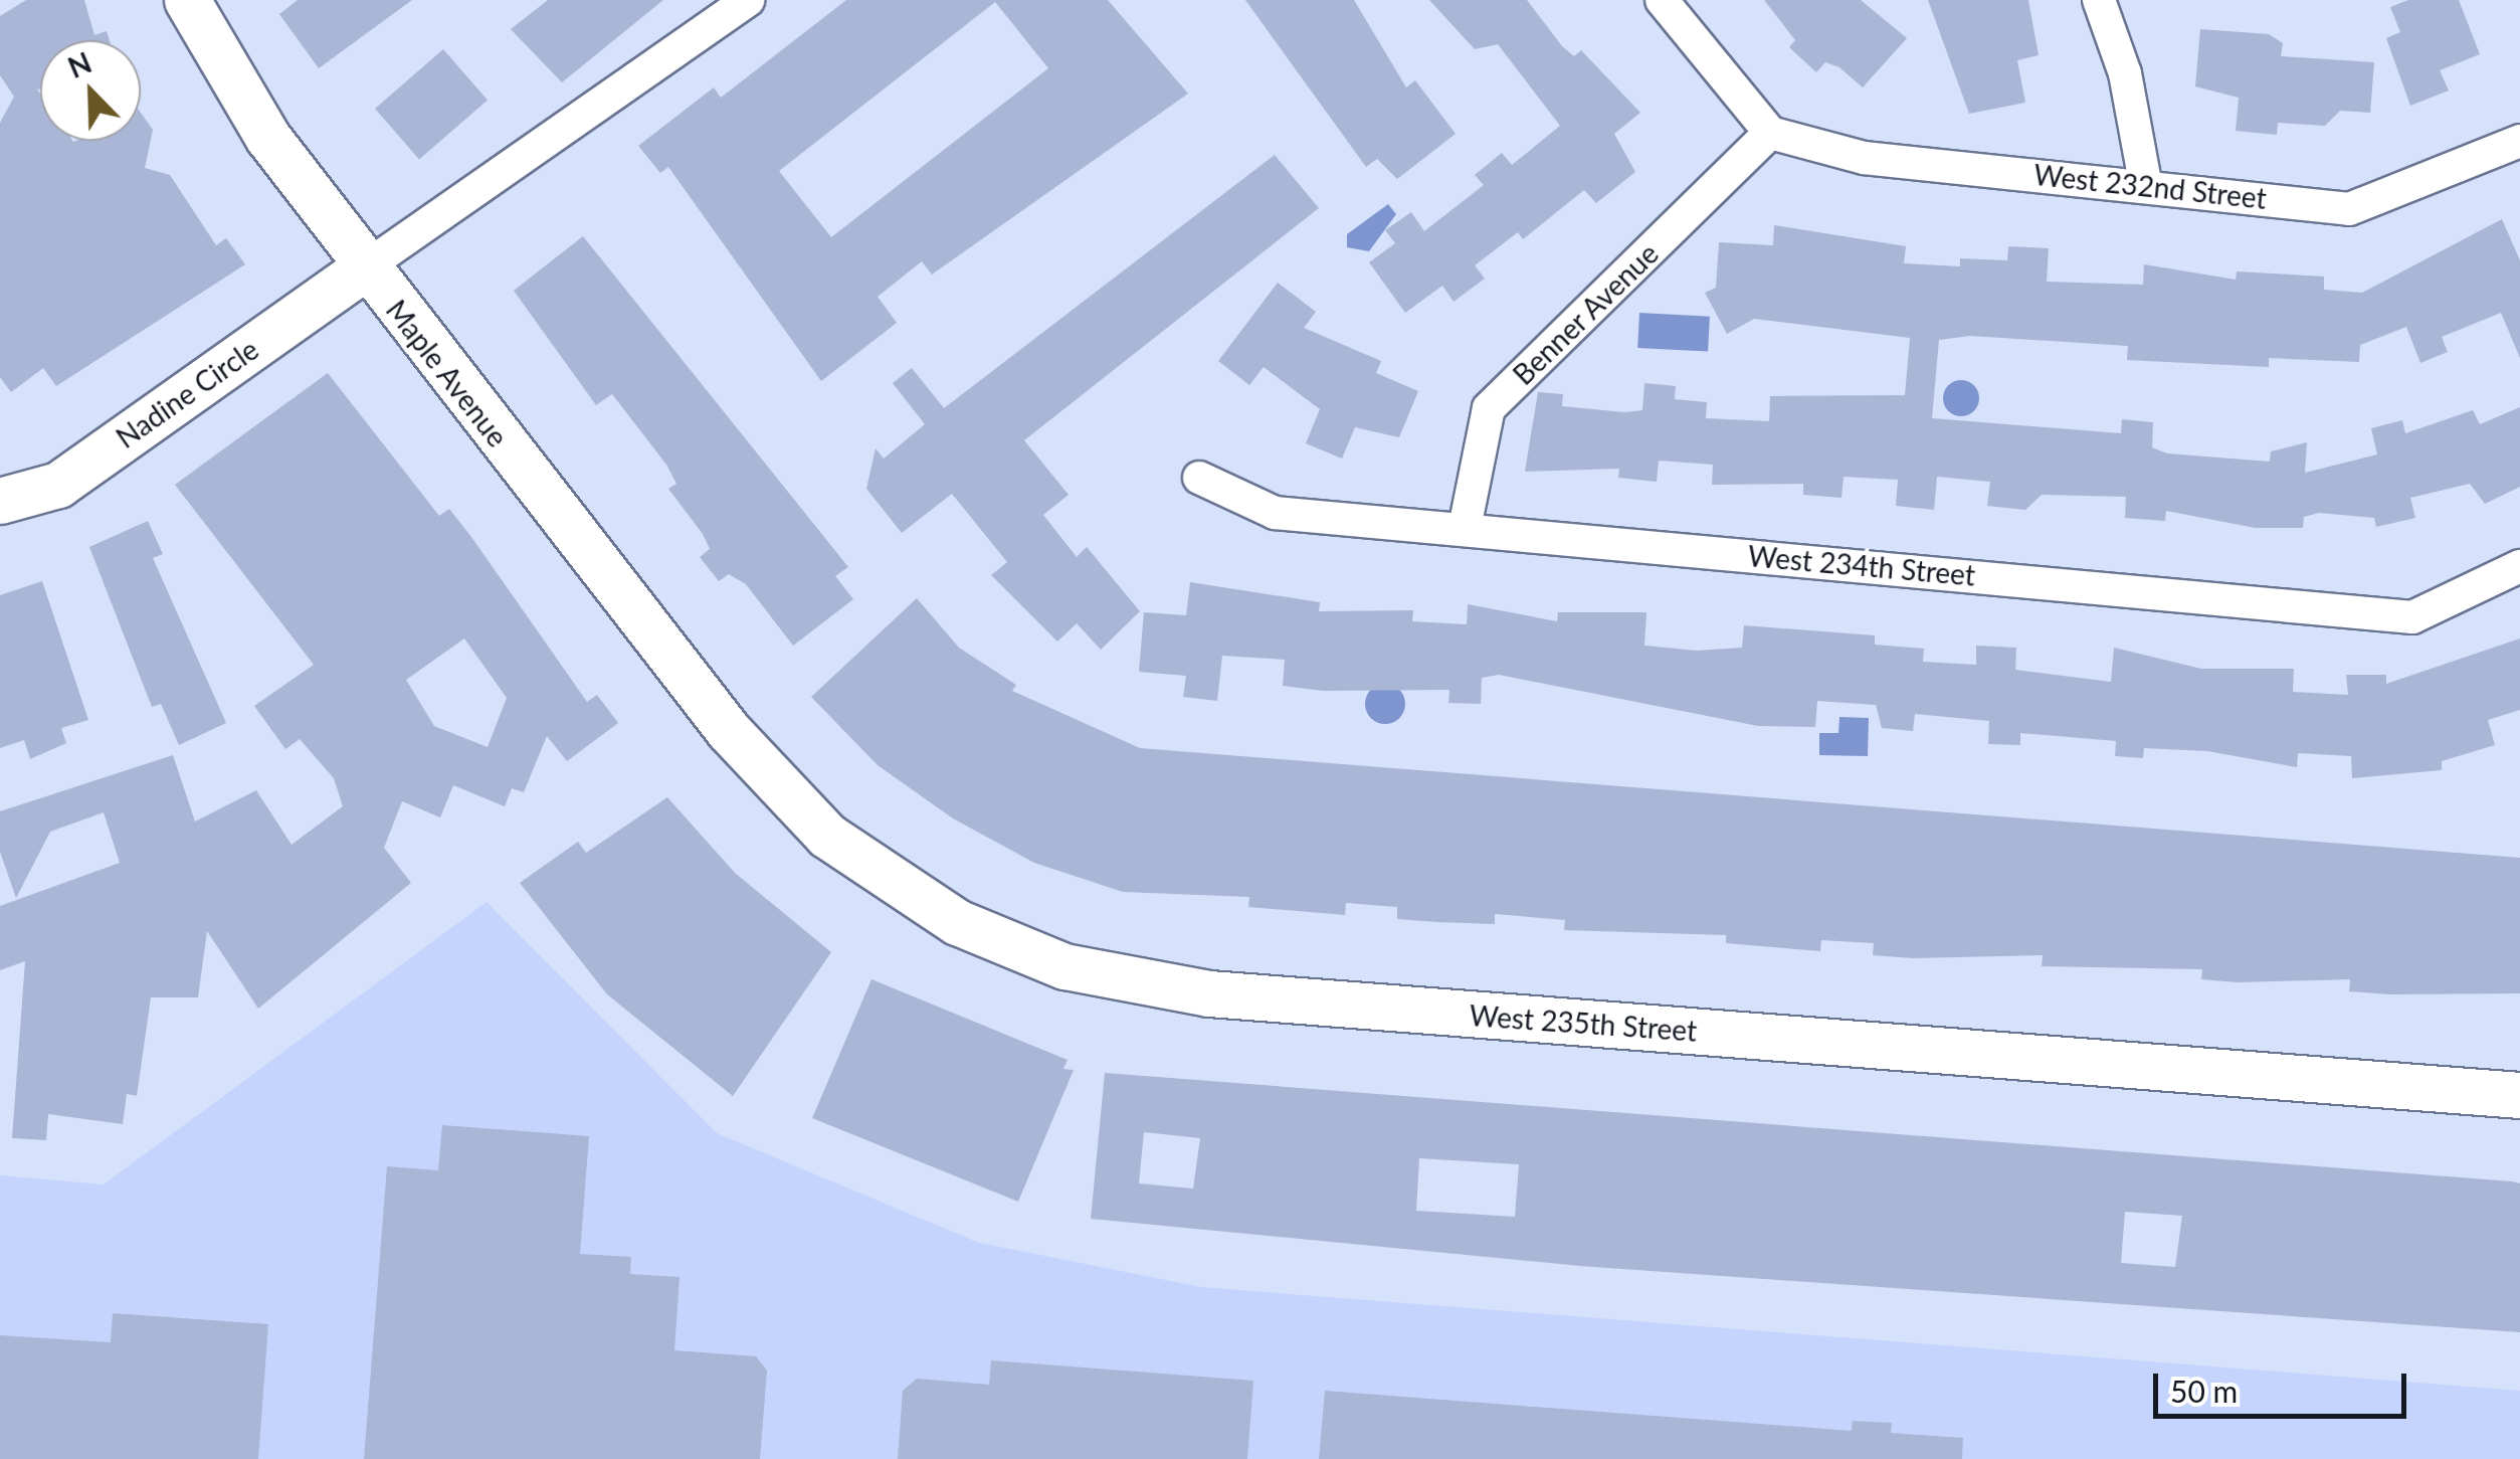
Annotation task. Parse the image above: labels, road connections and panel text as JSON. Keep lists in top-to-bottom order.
{
  "streets": {
    "street": [
      "West 232nd Street",
      "Benner Avenue",
      "Maple Avenue",
      "Nadine Circle",
      "West 234th Street",
      "West 235th Street"
    ]
  },
  "crossings": [
    ["West 232nd Street", "Benner Avenue"],
    ["Benner Avenue", "West 234th Street"],
    ["Maple Avenue", "Nadine Circle"],
    ["Maple Avenue", "West 235th Street"]
  ],
  "scale_bar": "50 m",
  "north": "top left"
}
